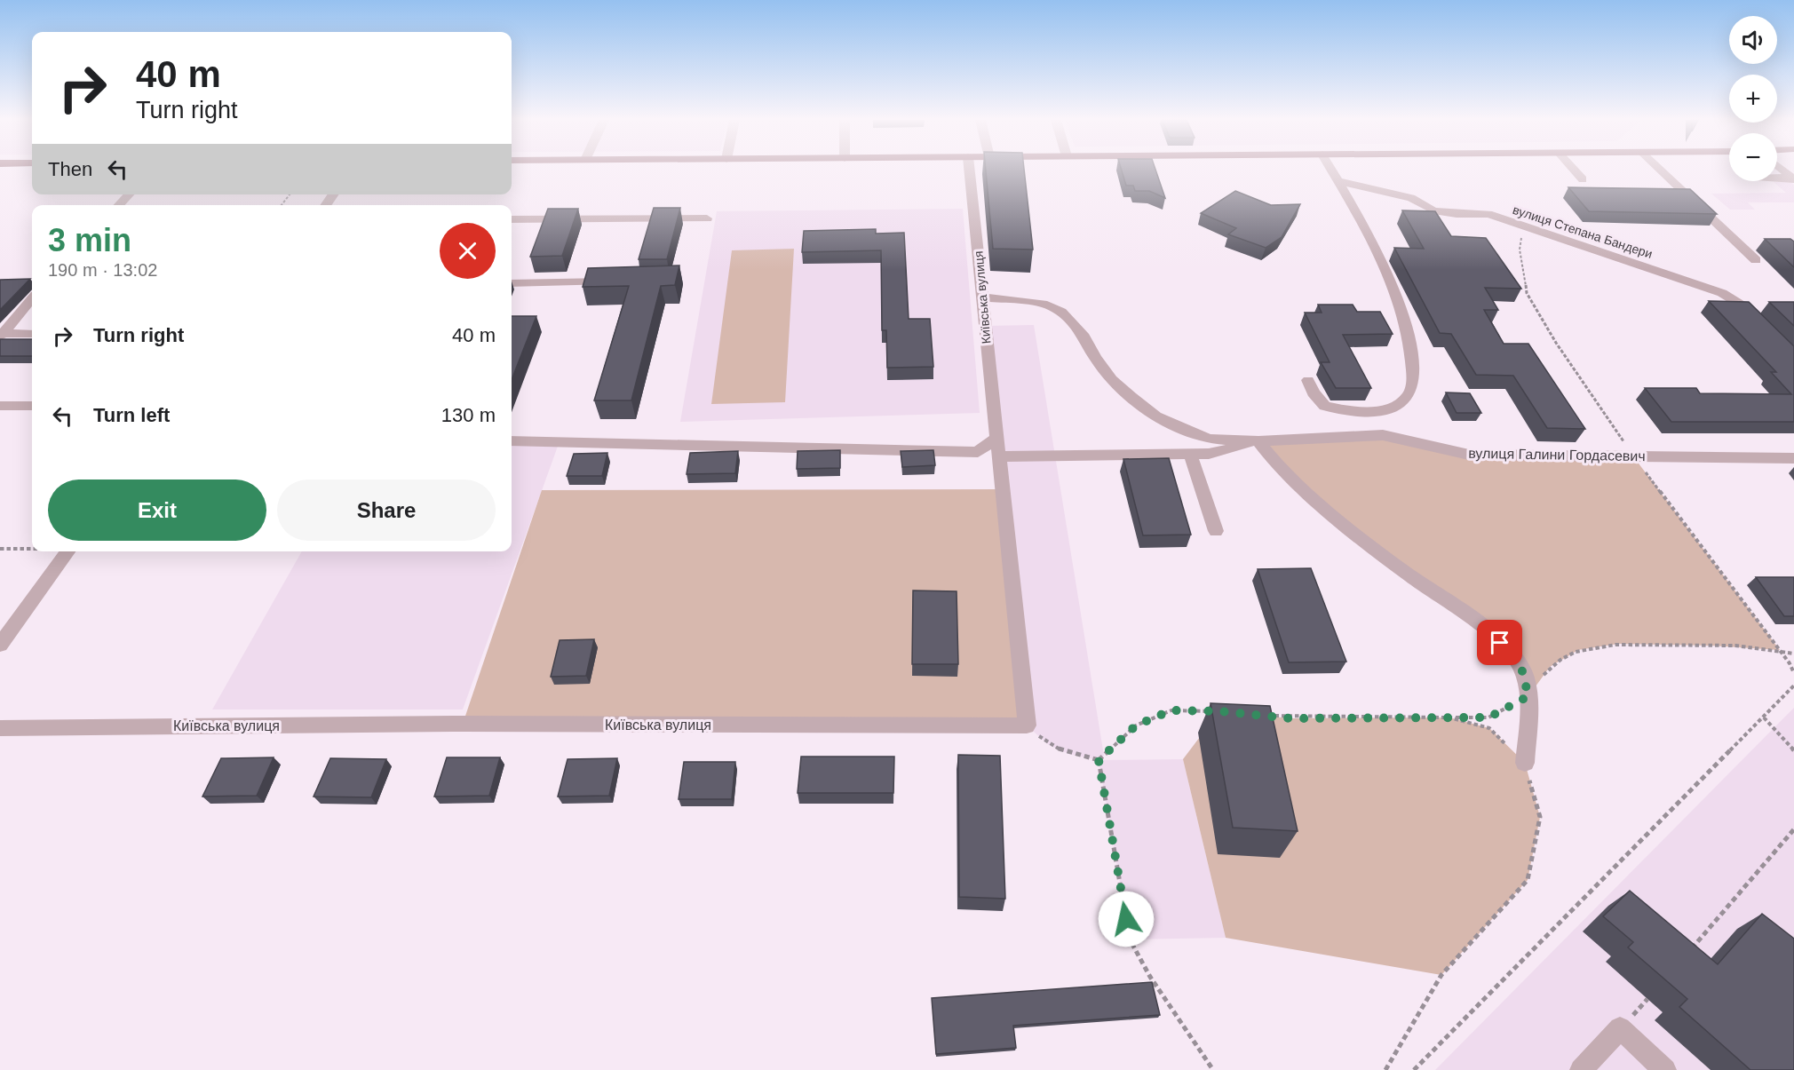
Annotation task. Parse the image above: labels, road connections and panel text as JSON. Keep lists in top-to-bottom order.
{
  "streets": {
    "street": ["вулиця Степана Бандери", "Київська вулиця", "вулиця Галини Гордасевич"]
  },
  "page": {
    "map_buttons": ["+", "−"],
    "turn": ["40 m", "Turn right"],
    "then": "Then",
    "heading": ["3 min", "190 m · 13:02"],
    "list": [
      {
        "name": "Turn right",
        "value": "40 m"
      },
      {
        "name": "Turn left",
        "value": "130 m"
      }
    ],
    "buttons": ["Exit", "Share"]
  }
}
